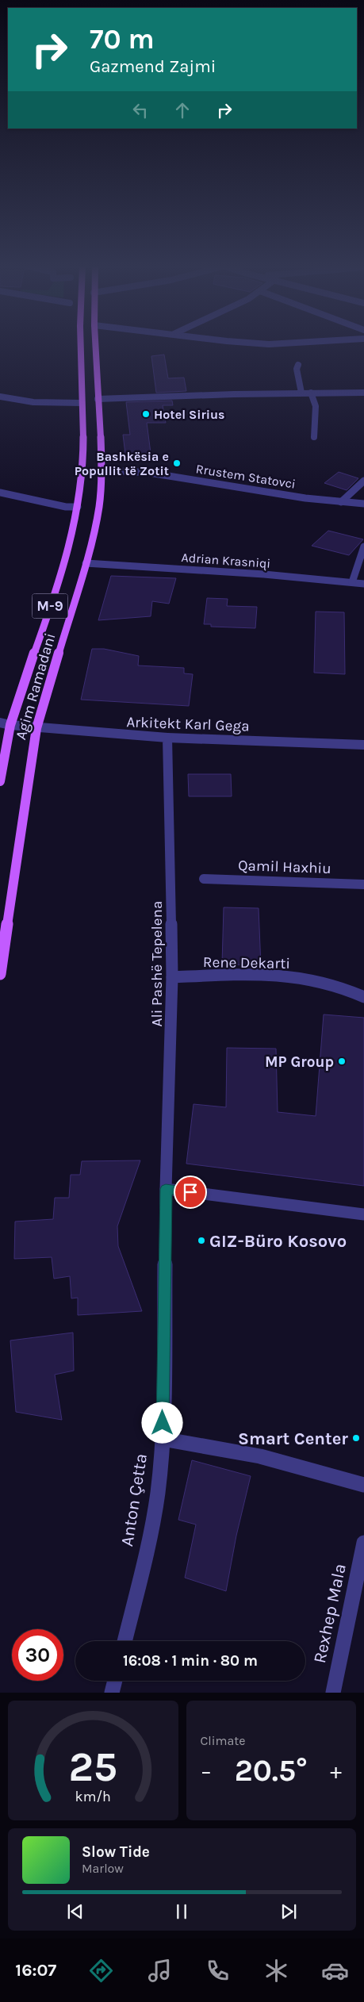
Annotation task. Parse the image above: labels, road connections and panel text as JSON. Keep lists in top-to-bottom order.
{
  "streets": {
    "main road": ["M-9", "Agim Ramadani"],
    "street": [
      "Rrustem Statovci",
      "Adrian Krasniqi",
      "Arkitekt Karl Gega",
      "Qamil Haxhiu",
      "Rene Dekarti",
      "Ali Pashë Tepelena",
      "Anton Çetta",
      "Rexhep Mala"
    ]
  },
  "crossings": [
    ["Adrian Krasniqi", "Agim Ramadani"],
    ["Agim Ramadani", "Arkitekt Karl Gega"],
    ["Arkitekt Karl Gega", "Ali Pashë Tepelena"],
    ["Rene Dekarti", "Ali Pashë Tepelena"],
    ["Ali Pashë Tepelena", "Anton Çetta"]
  ],
  "places": [
    "Hotel Sirius",
    "Bashkësia e Popullit të Zotit",
    "MP Group",
    "GIZ-Büro Kosovo",
    "Smart Center"
  ],
  "page": {
    "turn": ["70 m", "Gazmend Zajmi"],
    "limit": "30",
    "trip": "16:08 · 1 min · 80 m",
    "tile": "Climate",
    "heat": ["−", "20.5°", "+"],
    "song": ["Slow Tide", "Marlow"],
    "tabs": "16:07",
    "gauge": ["25", "km/h"]
  }
}
